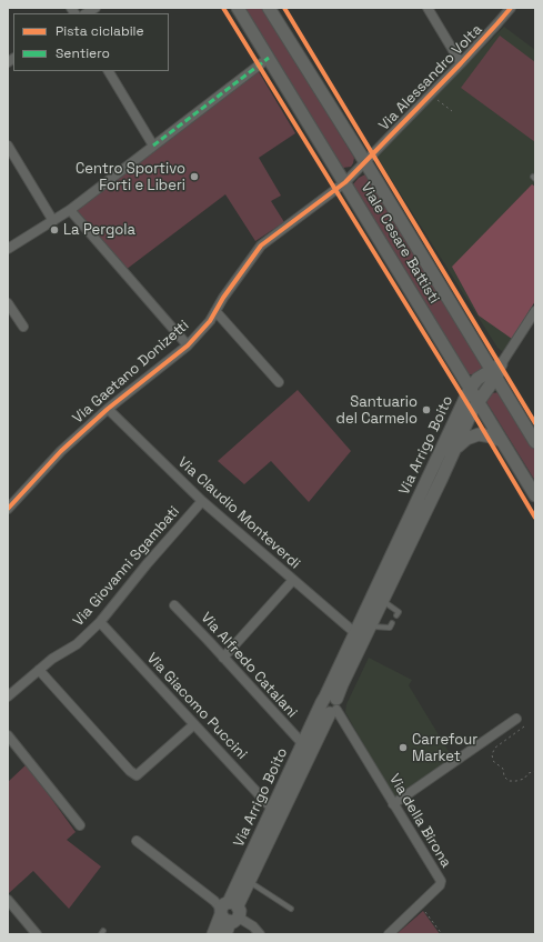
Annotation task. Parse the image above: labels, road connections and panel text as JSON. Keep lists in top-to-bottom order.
{
  "streets": {
    "street": [
      "Via Alessandro Volta",
      "Viale Cesare Battisti",
      "Via Gaetano Donizetti",
      "Via Arrigo Boito",
      "Via Claudio Monteverdi",
      "Via Giovanni Sgambati",
      "Via Alfredo Catalani",
      "Via Giacomo Puccini",
      "Via della Birona"
    ]
  },
  "crossings": [
    ["Via Alessandro Volta", "Viale Cesare Battisti"],
    ["Via Alessandro Volta", "Via Gaetano Donizetti"],
    ["Viale Cesare Battisti", "Via Gaetano Donizetti"],
    ["Viale Cesare Battisti", "Via Arrigo Boito"],
    ["Via Gaetano Donizetti", "Via Claudio Monteverdi"],
    ["Via Arrigo Boito", "Via Claudio Monteverdi"],
    ["Via Arrigo Boito", "Via Alfredo Catalani"],
    ["Via Arrigo Boito", "Via Giacomo Puccini"],
    ["Via Arrigo Boito", "Via della Birona"],
    ["Via Claudio Monteverdi", "Via Giovanni Sgambati"],
    ["Via Giovanni Sgambati", "Via Giacomo Puccini"]
  ],
  "places": [
    "Centro Sportivo Forti e Liberi",
    "La Pergola",
    "Santuario del Carmelo",
    "Carrefour Market"
  ],
  "legend": ["Pista ciclabile", "Sentiero"]
}
